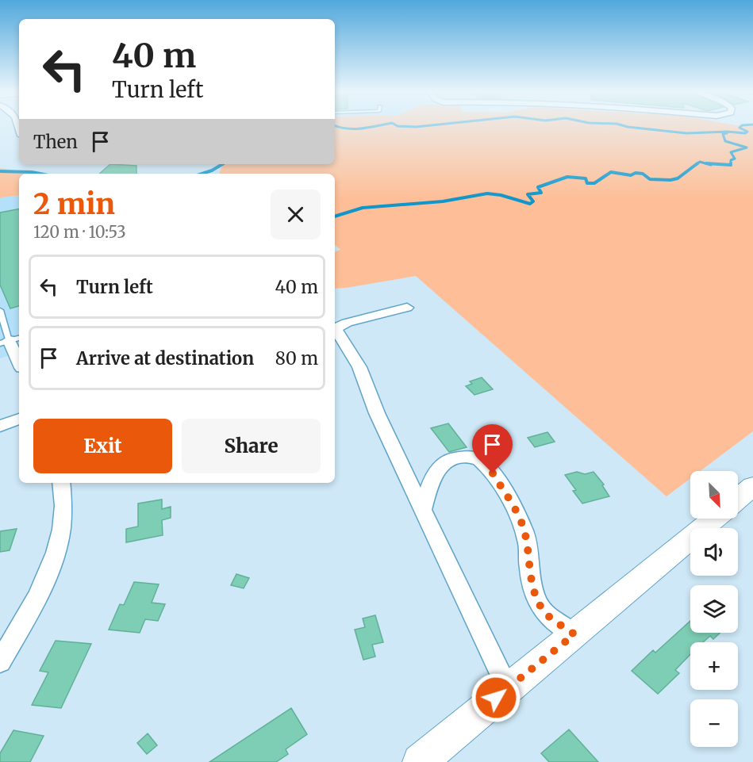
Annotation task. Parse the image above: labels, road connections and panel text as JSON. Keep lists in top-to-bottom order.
{
  "north": "bottom right",
  "page": {
    "turn": ["40 m", "Turn left"],
    "then": "Then",
    "heading": ["2 min", "120 m · 10:53"],
    "list": [
      {
        "name": "Turn left",
        "value": "40 m"
      },
      {
        "name": "Arrive at destination",
        "value": "80 m"
      }
    ],
    "buttons": ["Exit", "Share"],
    "map_buttons": ["+", "−"]
  }
}
